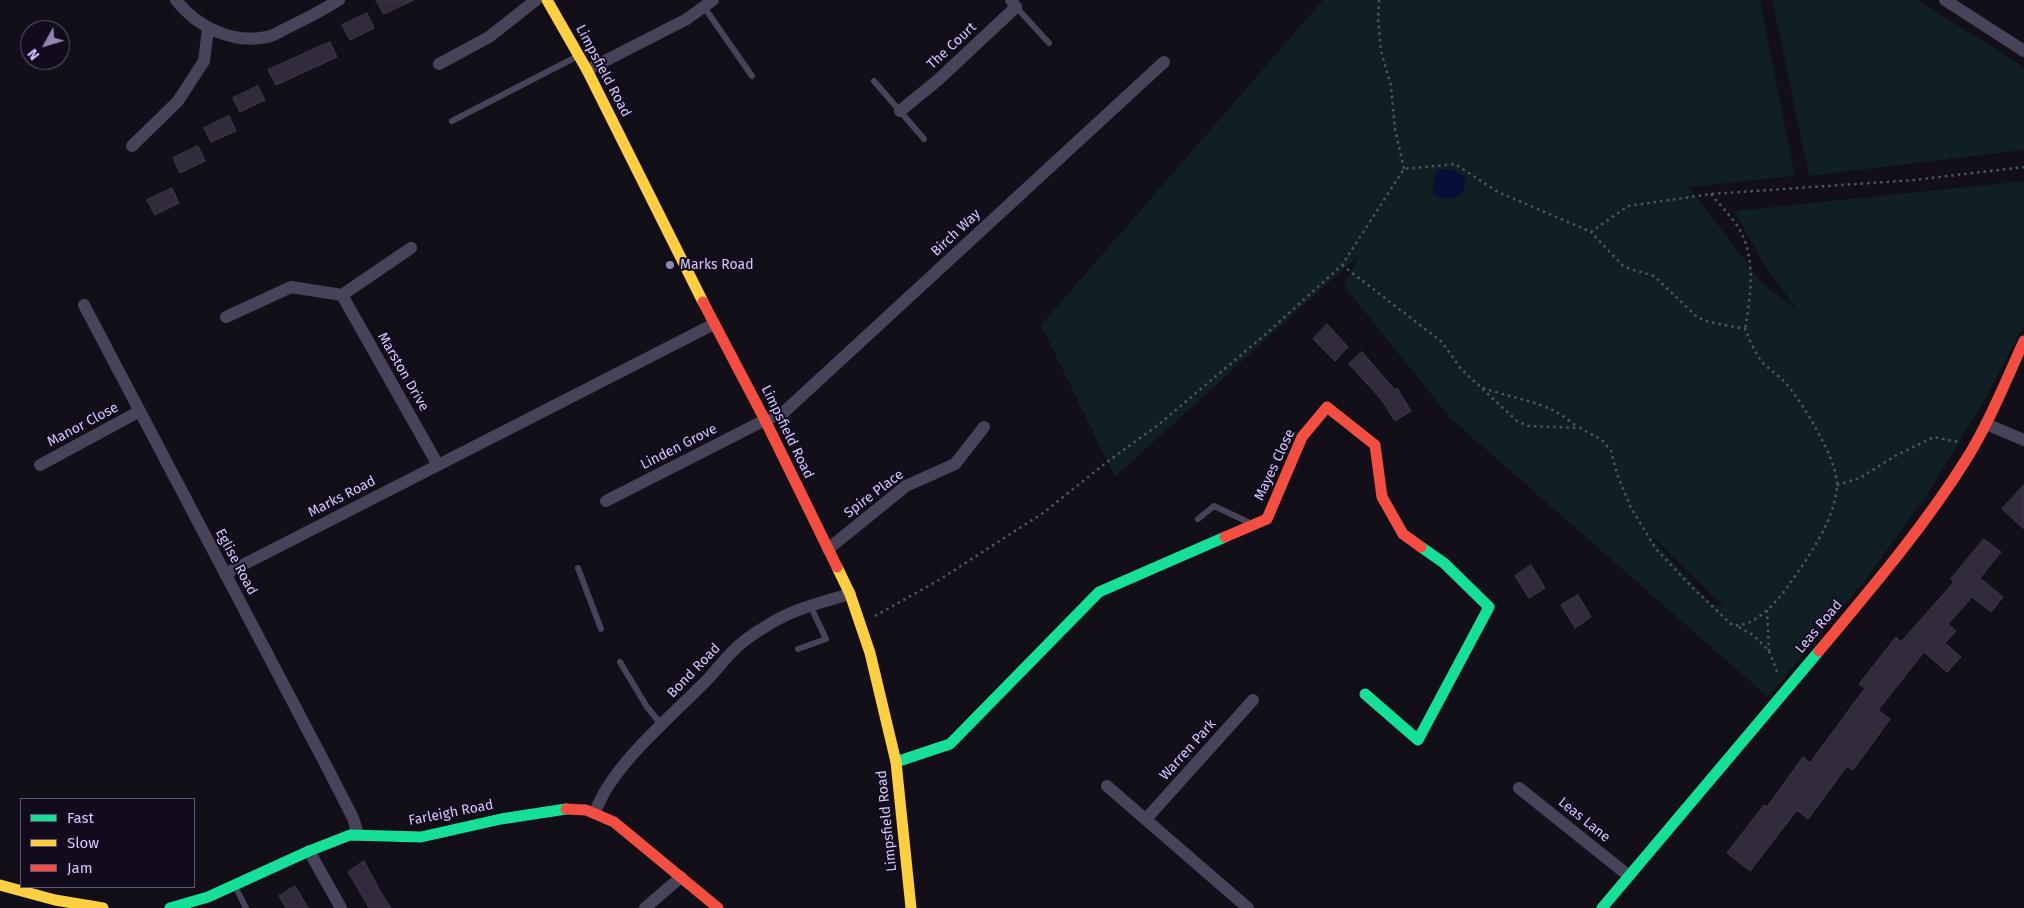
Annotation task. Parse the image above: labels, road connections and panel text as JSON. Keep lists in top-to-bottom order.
{
  "streets": {
    "street": [
      "The Court",
      "Limpsfield Road",
      "Birch Way",
      "Marston Drive",
      "Manor Close",
      "Linden Grove",
      "Mayes Close",
      "Spire Place",
      "Marks Road",
      "Eglise Road",
      "Leas Road",
      "Bond Road",
      "Warren Park",
      "Farleigh Road",
      "Leas Lane"
    ]
  },
  "crossings": [
    ["Limpsfield Road", "Birch Way"],
    ["Limpsfield Road", "Linden Grove"],
    ["Limpsfield Road", "Mayes Close"],
    ["Limpsfield Road", "Spire Place"],
    ["Limpsfield Road", "Marks Road"],
    ["Limpsfield Road", "Bond Road"],
    ["Birch Way", "Linden Grove"],
    ["Marston Drive", "Marks Road"],
    ["Manor Close", "Eglise Road"],
    ["Marks Road", "Eglise Road"],
    ["Eglise Road", "Farleigh Road"],
    ["Leas Road", "Leas Lane"],
    ["Bond Road", "Farleigh Road"]
  ],
  "places": ["Marks Road"],
  "legend": ["Fast", "Slow", "Jam"],
  "north": "bottom left"
}
